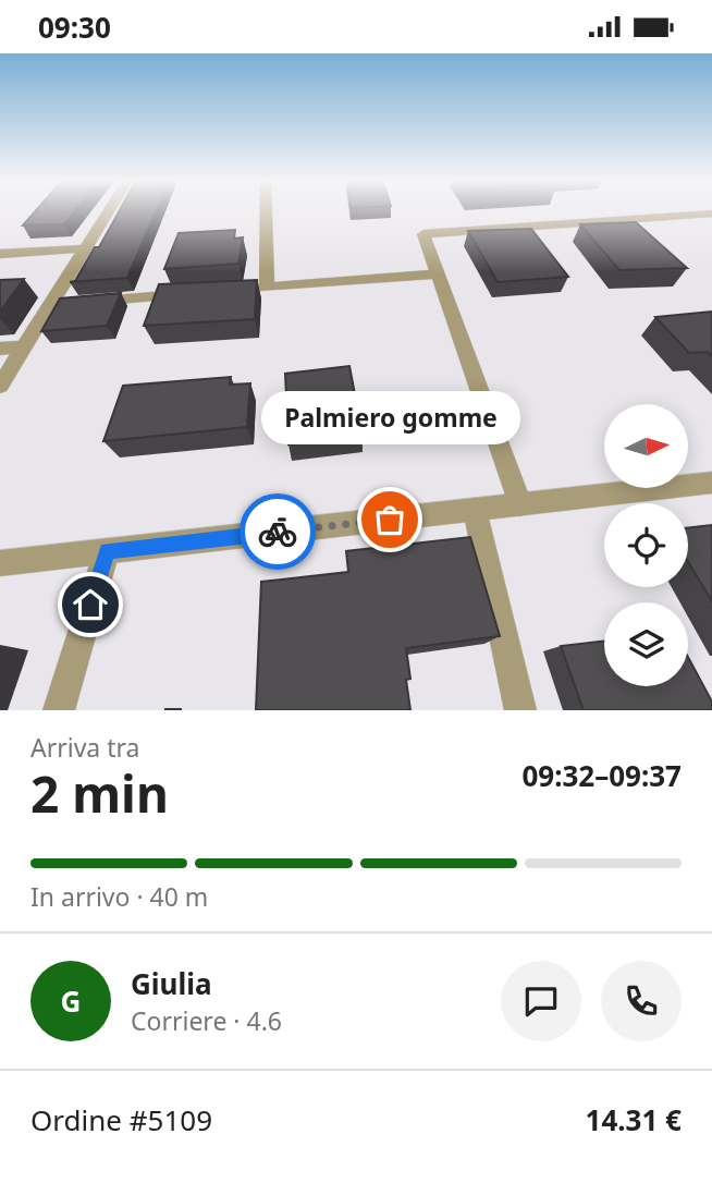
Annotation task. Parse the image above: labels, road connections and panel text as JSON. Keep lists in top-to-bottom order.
{
  "places": ["Palmiero gomme"],
  "north": "right",
  "page": {
    "status": "09:30",
    "bubble": "Palmiero gomme",
    "heading": ["2 min", "Arriva tra", "09:32–09:37"],
    "panel": [
      "Giulia",
      "Corriere · 4.6",
      "Ordine #5109",
      "14.31 €"
    ],
    "bar": "In arrivo · 40 m",
    "round": "G"
  }
}
